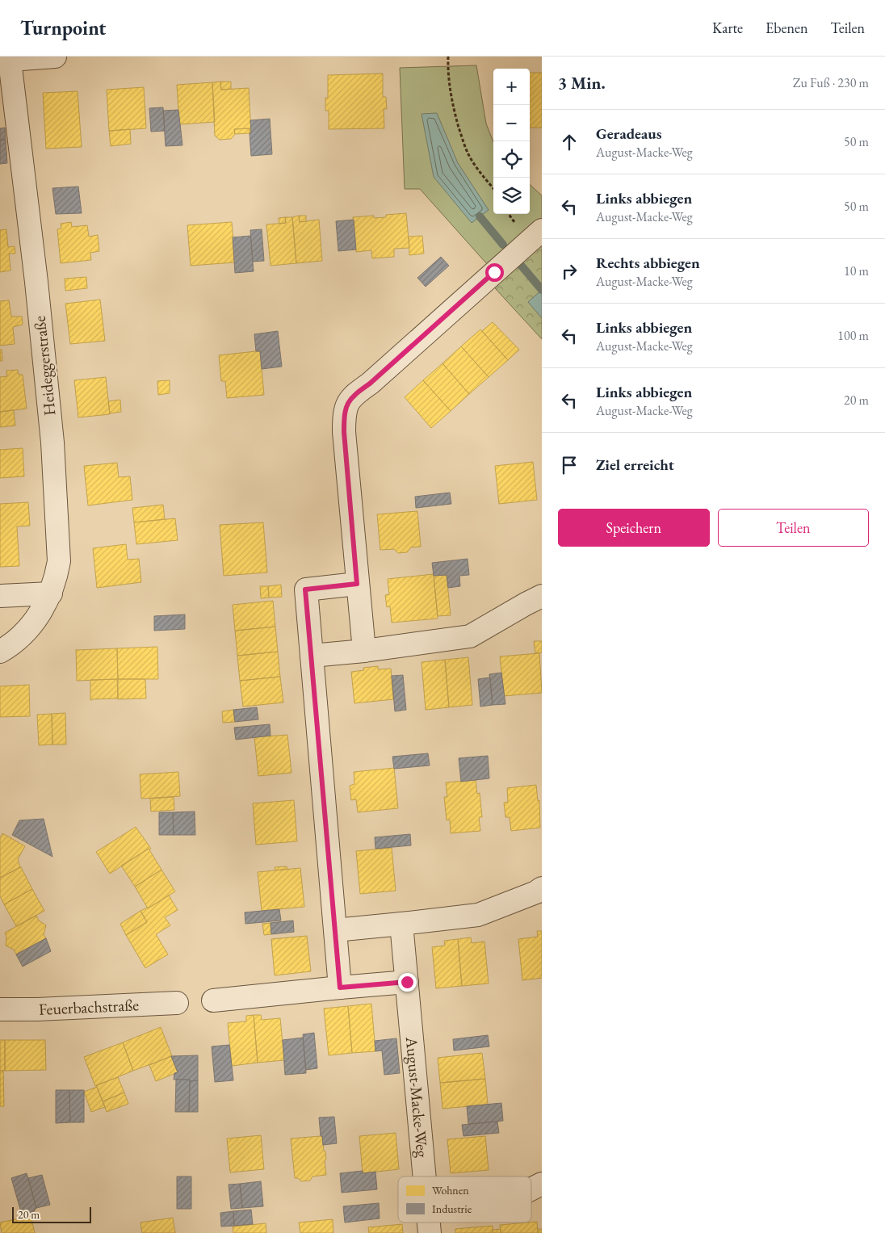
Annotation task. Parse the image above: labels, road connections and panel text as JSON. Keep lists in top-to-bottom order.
{
  "streets": {
    "street": ["Heideggerstraße", "Feuerbachstraße", "August-Macke-Weg"]
  },
  "legend": ["Wohnen", "Industrie"],
  "scale_bar": "20 m",
  "page": {
    "header": "Turnpoint",
    "nav": ["Karte", "Ebenen", "Teilen"],
    "heading": ["3 Min.", "Zu Fuß · 230 m"],
    "map_buttons": ["+", "−"],
    "list": [
      ["Geradeaus", "August-Macke-Weg", "50 m"],
      ["Links abbiegen", "August-Macke-Weg", "50 m"],
      ["Rechts abbiegen", "August-Macke-Weg", "10 m"],
      ["Links abbiegen", "August-Macke-Weg", "100 m"],
      ["Links abbiegen", "August-Macke-Weg", "20 m"],
      "Ziel erreicht"
    ],
    "buttons": ["Speichern", "Teilen"],
    "scale": "20 m"
  }
}
